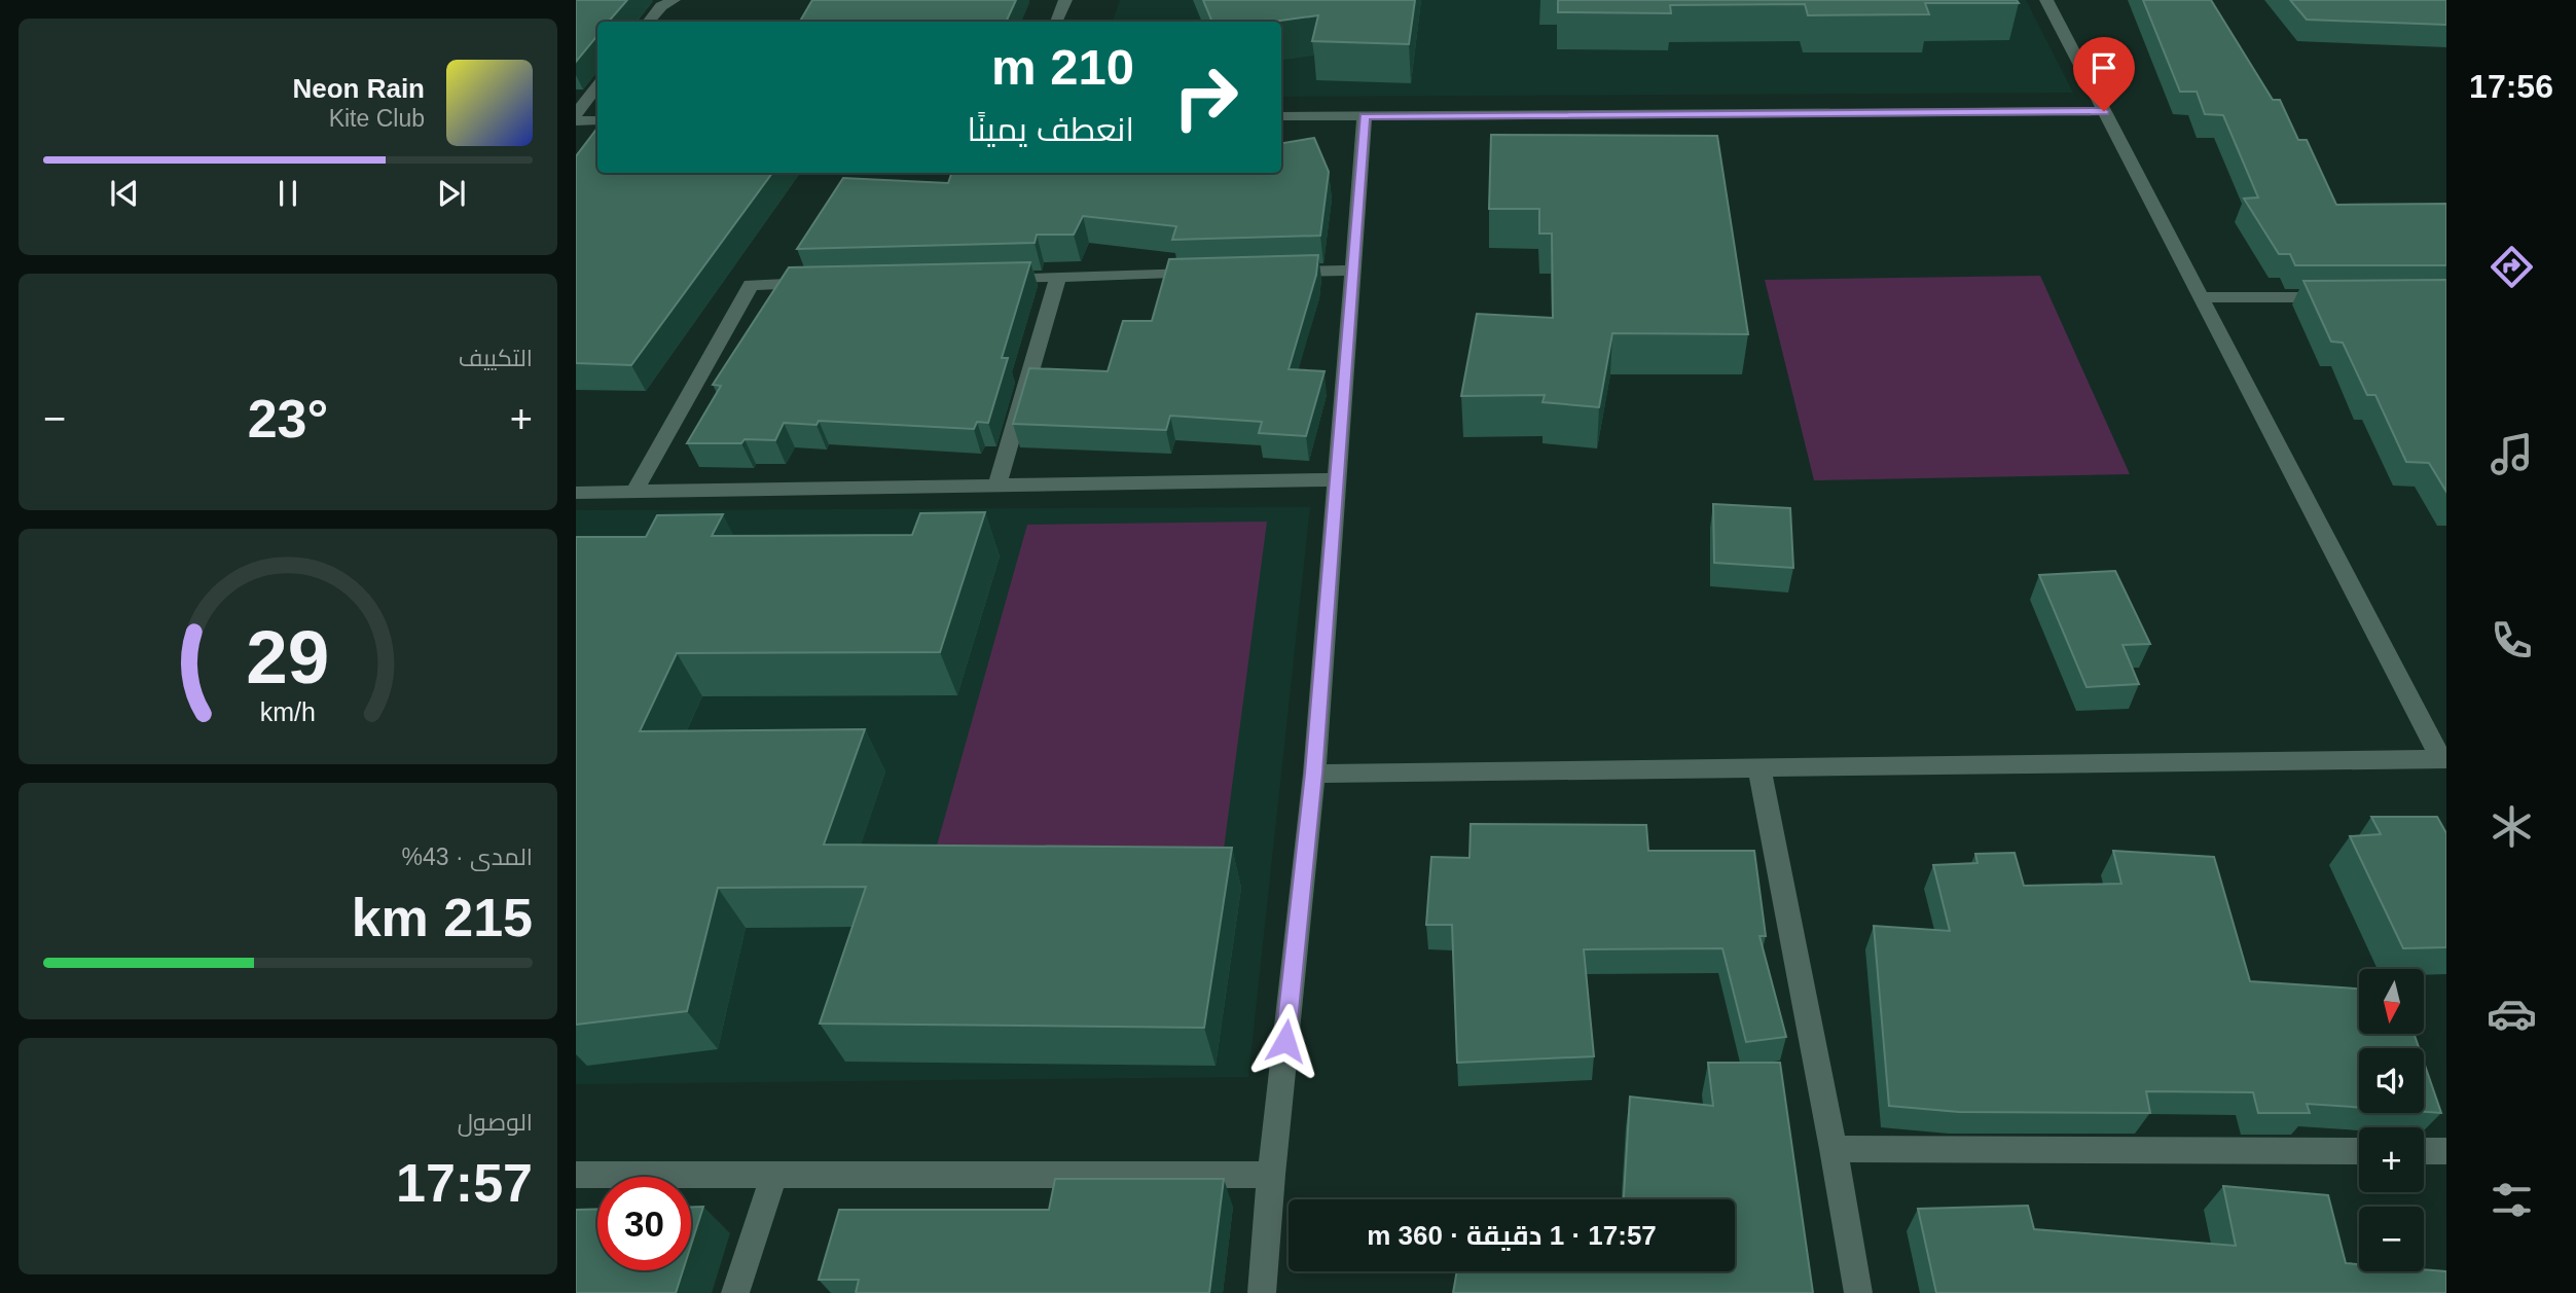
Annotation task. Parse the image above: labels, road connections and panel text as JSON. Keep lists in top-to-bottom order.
{
  "north": "bottom",
  "page": {
    "tabs": "17:56",
    "turn": ["210 m", "انعطف يمينًا"],
    "song": ["Neon Rain", "Kite Club"],
    "tile": [
      "التكييف",
      ["المدى · 43%", "215 km"],
      ["الوصول", "17:57"]
    ],
    "heat": ["−", "23°", "+"],
    "map_buttons": ["+", "−"],
    "limit": "30",
    "trip": "17:57 · 1 دقيقة · 360 m",
    "gauge": ["29", "km/h"]
  }
}
